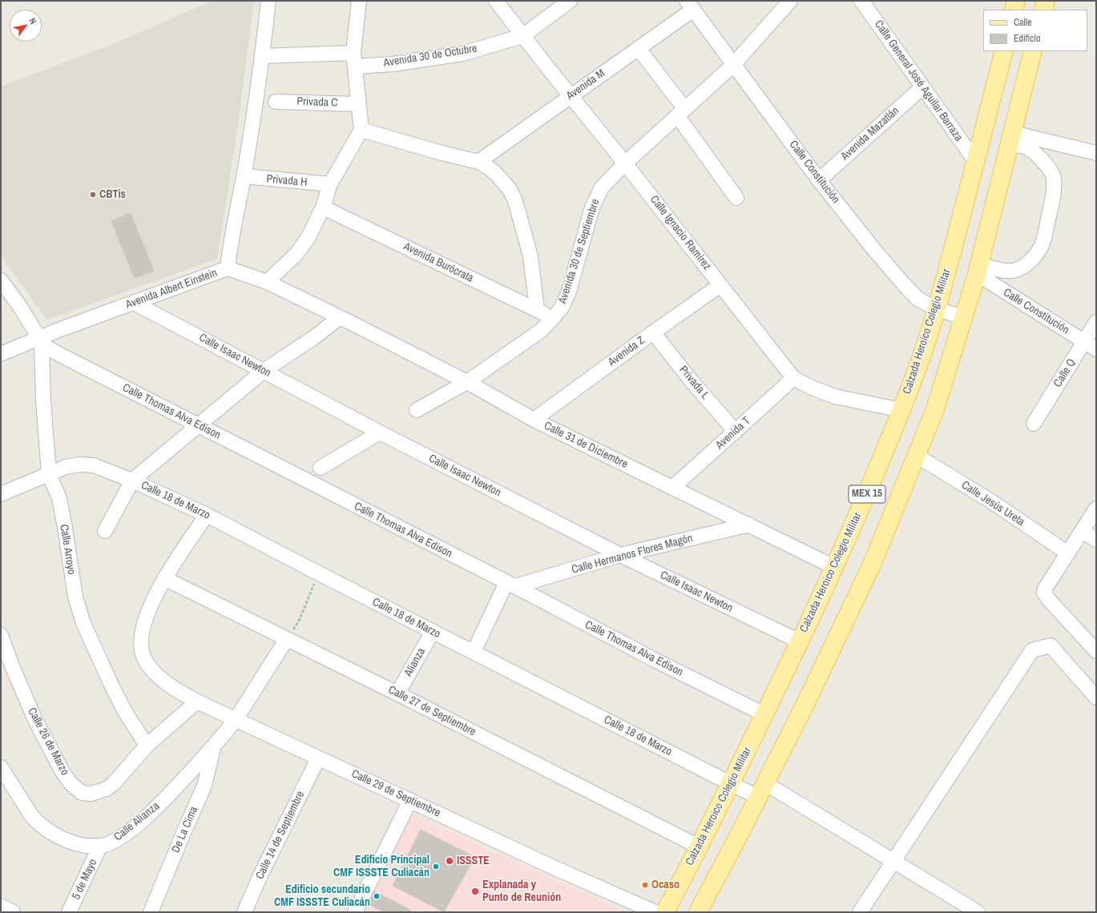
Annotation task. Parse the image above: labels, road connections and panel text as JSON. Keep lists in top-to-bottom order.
{
  "streets": {
    "main road": ["Calzada Heroico Colegio Militar", "MEX 15"],
    "street": [
      "Avenida 30 de Octubre",
      "Calle General José Aguilar Barraza",
      "Avenida M",
      "Privada C",
      "Avenida Mazatlán",
      "Calle Constitución",
      "Privada H",
      "Calle Ignacio Ramírez",
      "Avenida 30 de Septiembre",
      "Avenida Burócrata",
      "Avenida Albert Einstein",
      "Avenida Z",
      "Calle Isaac Newton",
      "Calle Q",
      "Privada L",
      "Calle Thomas Alva Edison",
      "Avenida T",
      "Calle 31 de Diciembre",
      "Calle 18 de Marzo",
      "Calle Jesús Ureta",
      "Calle Arroyo",
      "Calle Hermanos Flores Magón",
      "Alianza",
      "Calle 27 de Septiembre",
      "Calle 26 de Marzo",
      "Calle 29 de Septiembre",
      "Calle Alianza",
      "De La Cima",
      "Calle 14 de Septiembre",
      "5 de Mayo"
    ]
  },
  "crossings": [
    ["Avenida 30 de Octubre", "Calle Ignacio Ramírez"],
    ["Calle General José Aguilar Barraza", "Avenida Mazatlán"],
    ["Calle General José Aguilar Barraza", "Calzada Heroico Colegio Militar"],
    ["Avenida M", "Calle Constitución"],
    ["Avenida M", "Calle Ignacio Ramírez"],
    ["Avenida Mazatlán", "Calle Constitución"],
    ["Calle Constitución", "Avenida 30 de Septiembre"],
    ["Calle Constitución", "Calzada Heroico Colegio Militar"],
    ["Calle Constitución", "Calle Q"],
    ["Calle Constitución", "MEX 15"],
    ["Calle Ignacio Ramírez", "Avenida 30 de Septiembre"],
    ["Calle Ignacio Ramírez", "Calzada Heroico Colegio Militar"],
    ["Calle Ignacio Ramírez", "Avenida Z"],
    ["Calle Ignacio Ramírez", "Avenida T"],
    ["Avenida 30 de Septiembre", "Avenida Burócrata"],
    ["Avenida 30 de Septiembre", "Calle 31 de Diciembre"],
    ["Avenida Albert Einstein", "Calle Isaac Newton"],
    ["Avenida Albert Einstein", "Calle Thomas Alva Edison"],
    ["Avenida Albert Einstein", "Calle 31 de Diciembre"],
    ["Avenida Albert Einstein", "Calle Arroyo"],
    ["Calzada Heroico Colegio Militar", "Calle Isaac Newton"],
    ["Calzada Heroico Colegio Militar", "Calle Thomas Alva Edison"],
    ["Calzada Heroico Colegio Militar", "Calle 31 de Diciembre"],
    ["Calzada Heroico Colegio Militar", "Calle 18 de Marzo"],
    ["Calzada Heroico Colegio Militar", "Calle 27 de Septiembre"],
    ["Avenida Z", "Privada L"],
    ["Avenida Z", "Calle 31 de Diciembre"],
    ["Calle Isaac Newton", "Calle Hermanos Flores Magón"],
    ["Privada L", "Avenida T"],
    ["Calle Thomas Alva Edison", "Calle Arroyo"],
    ["Calle Thomas Alva Edison", "Calle Hermanos Flores Magón"],
    ["Avenida T", "Calle 31 de Diciembre"],
    ["Calle 31 de Diciembre", "Calle Hermanos Flores Magón"],
    ["MEX 15", "Calle 18 de Marzo"],
    ["MEX 15", "Calle Jesús Ureta"],
    ["Calle 18 de Marzo", "Calle Arroyo"],
    ["Calle 18 de Marzo", "Alianza"],
    ["Calle Arroyo", "Calle 26 de Marzo"],
    ["Alianza", "Calle 27 de Septiembre"],
    ["Calle 27 de Septiembre", "Calle 29 de Septiembre"],
    ["Calle 26 de Marzo", "Calle 29 de Septiembre"],
    ["Calle 29 de Septiembre", "Calle Alianza"],
    ["Calle 29 de Septiembre", "Calle 14 de Septiembre"],
    ["Calle Alianza", "De La Cima"],
    ["Calle Alianza", "5 de Mayo"]
  ],
  "places": [
    "CBTis",
    "ISSSTE",
    "Edificio Principal CMF ISSSTE Culiacán",
    "Ocaso",
    "Explanada y Punto de Reunión",
    "Edificio secundario CMF ISSSTE Culiacán"
  ],
  "legend": ["Calle", "Edificio"],
  "north": "top right"
}
